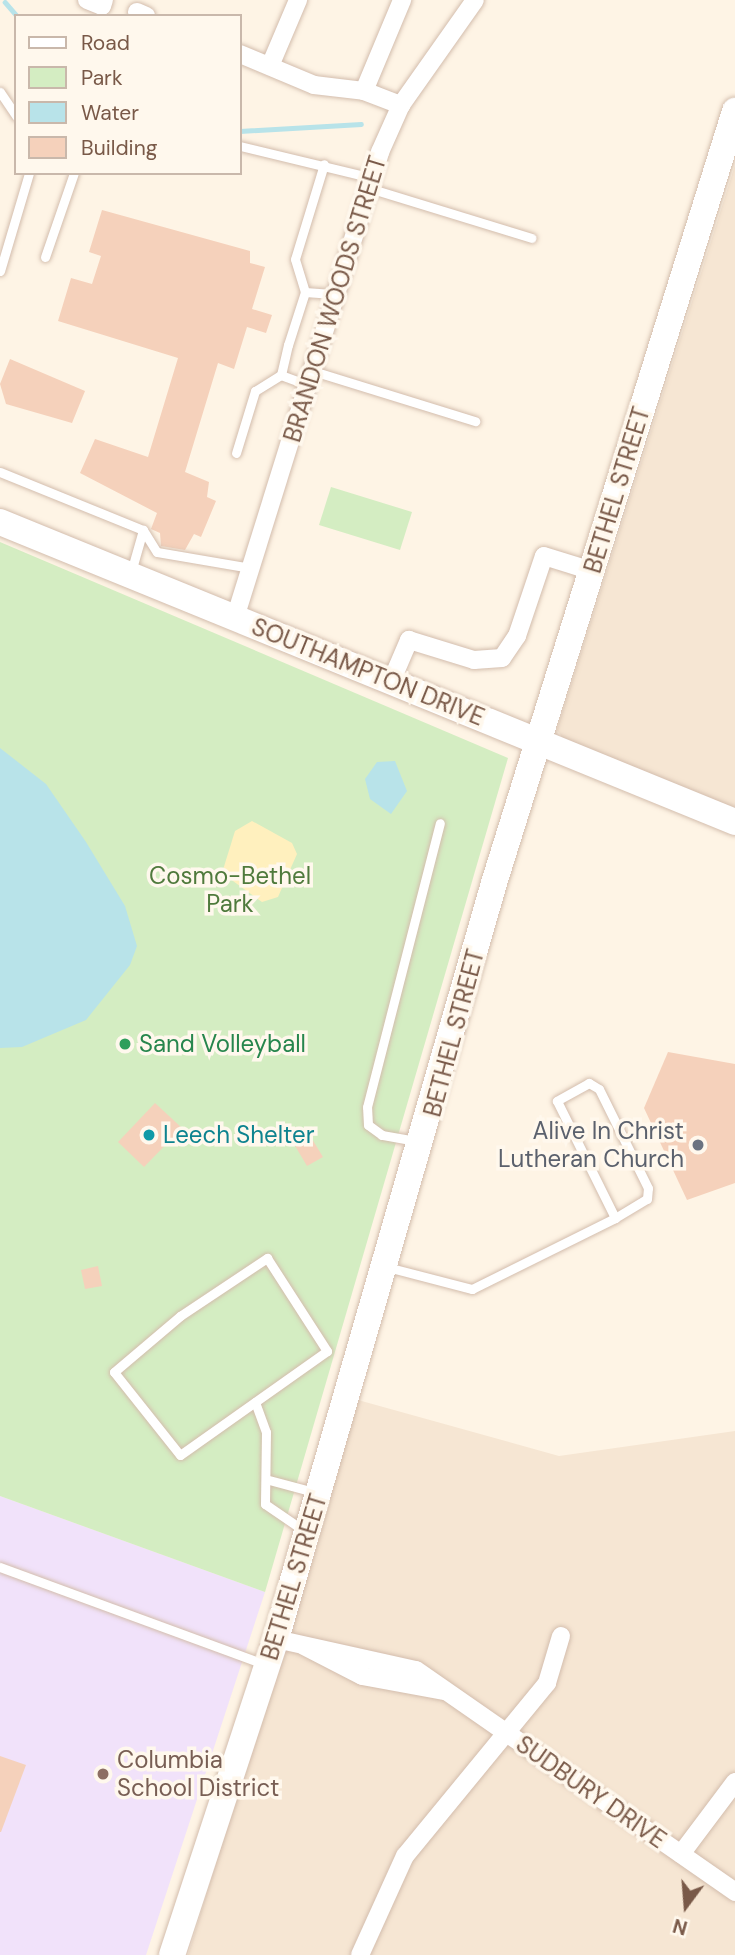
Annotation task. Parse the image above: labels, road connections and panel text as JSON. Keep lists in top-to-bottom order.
{
  "streets": {
    "street": [
      "BRANDON WOODS STREET",
      "BETHEL STREET",
      "SOUTHAMPTON DRIVE",
      "SUDBURY DRIVE"
    ]
  },
  "crossings": [
    ["BRANDON WOODS STREET", "SOUTHAMPTON DRIVE"],
    ["BETHEL STREET", "SOUTHAMPTON DRIVE"],
    ["BETHEL STREET", "SUDBURY DRIVE"]
  ],
  "parks": ["Cosmo-Bethel Park"],
  "places": [
    "Sand Volleyball",
    "Leech Shelter",
    "Alive In Christ Lutheran Church",
    "Columbia School District"
  ],
  "legend": [
    "Road",
    "Park",
    "Water",
    "Building"
  ],
  "north": "bottom"
}
